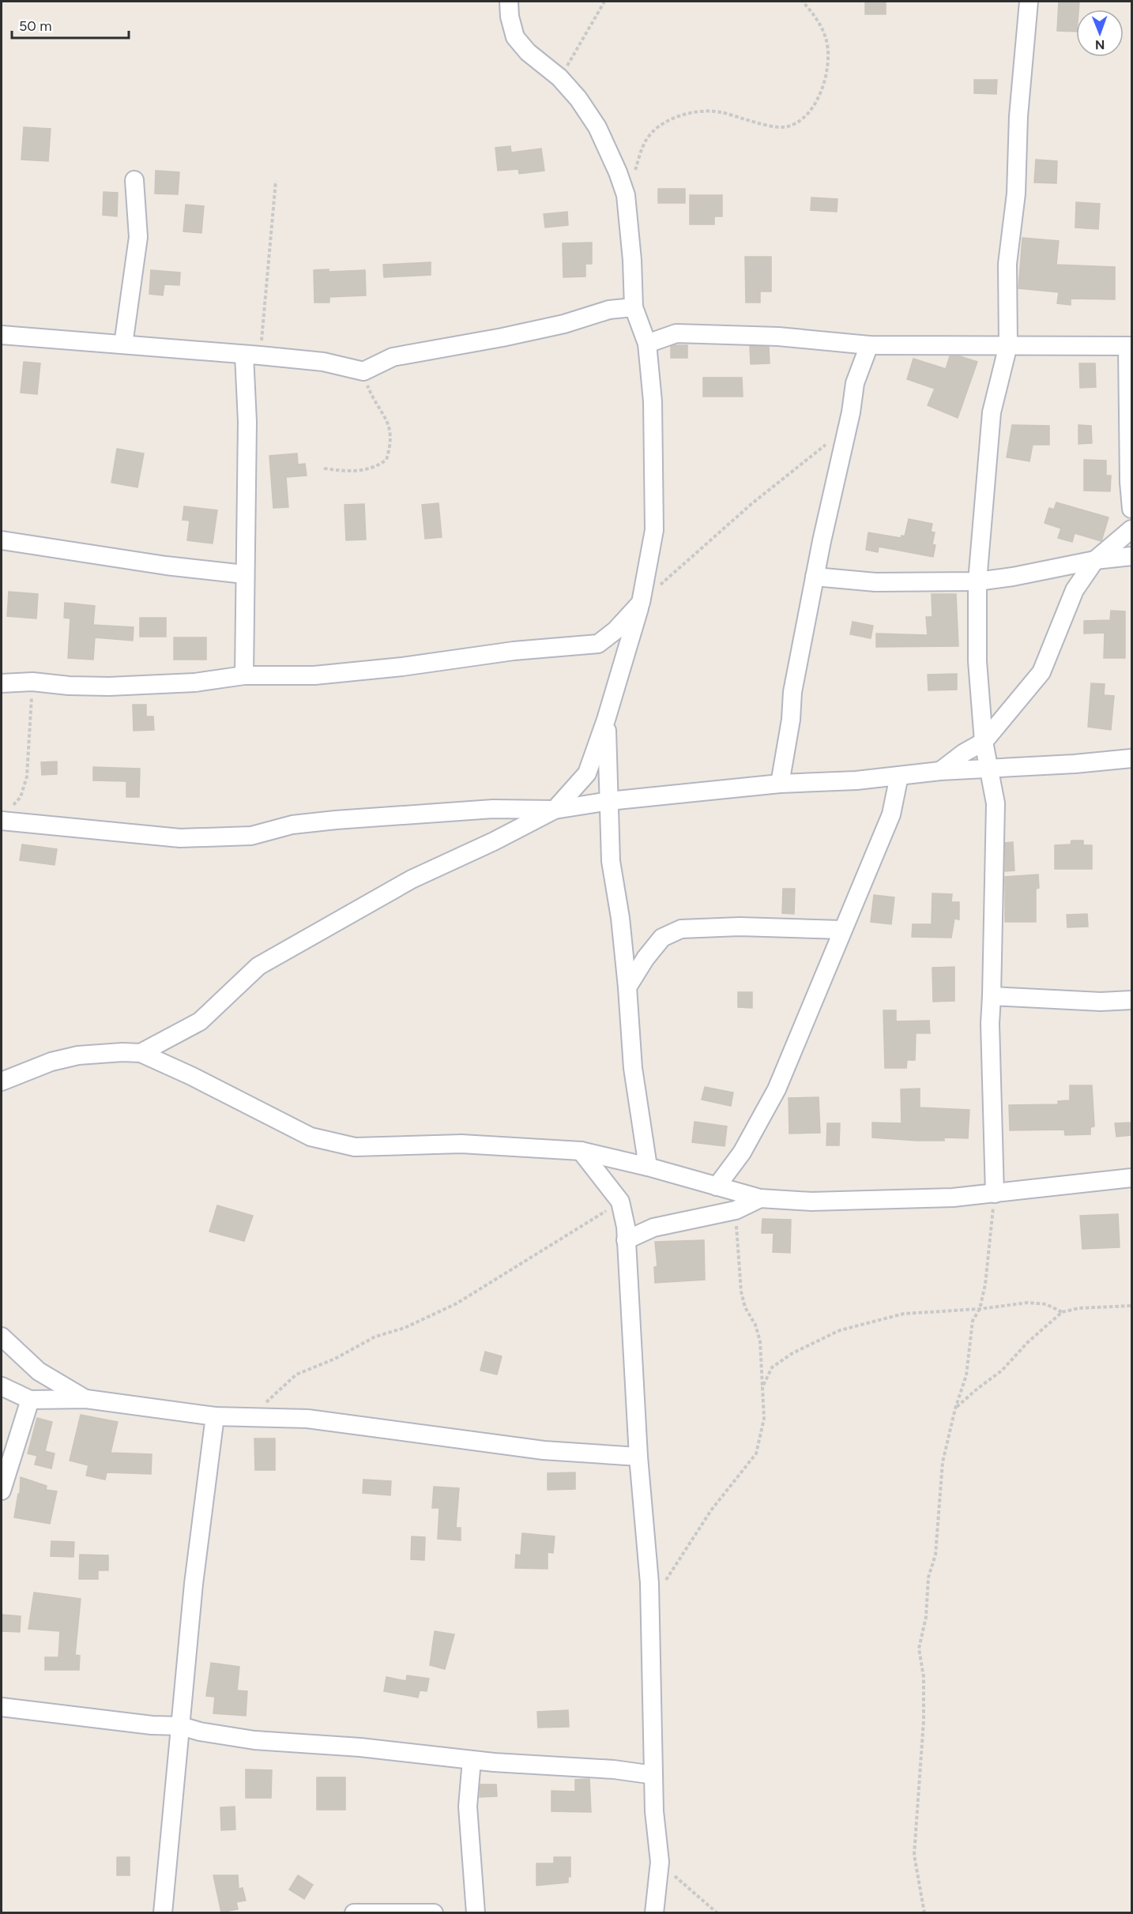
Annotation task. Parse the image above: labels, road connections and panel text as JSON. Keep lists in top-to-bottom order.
{
  "scale_bar": "50 m",
  "north": "bottom"
}
